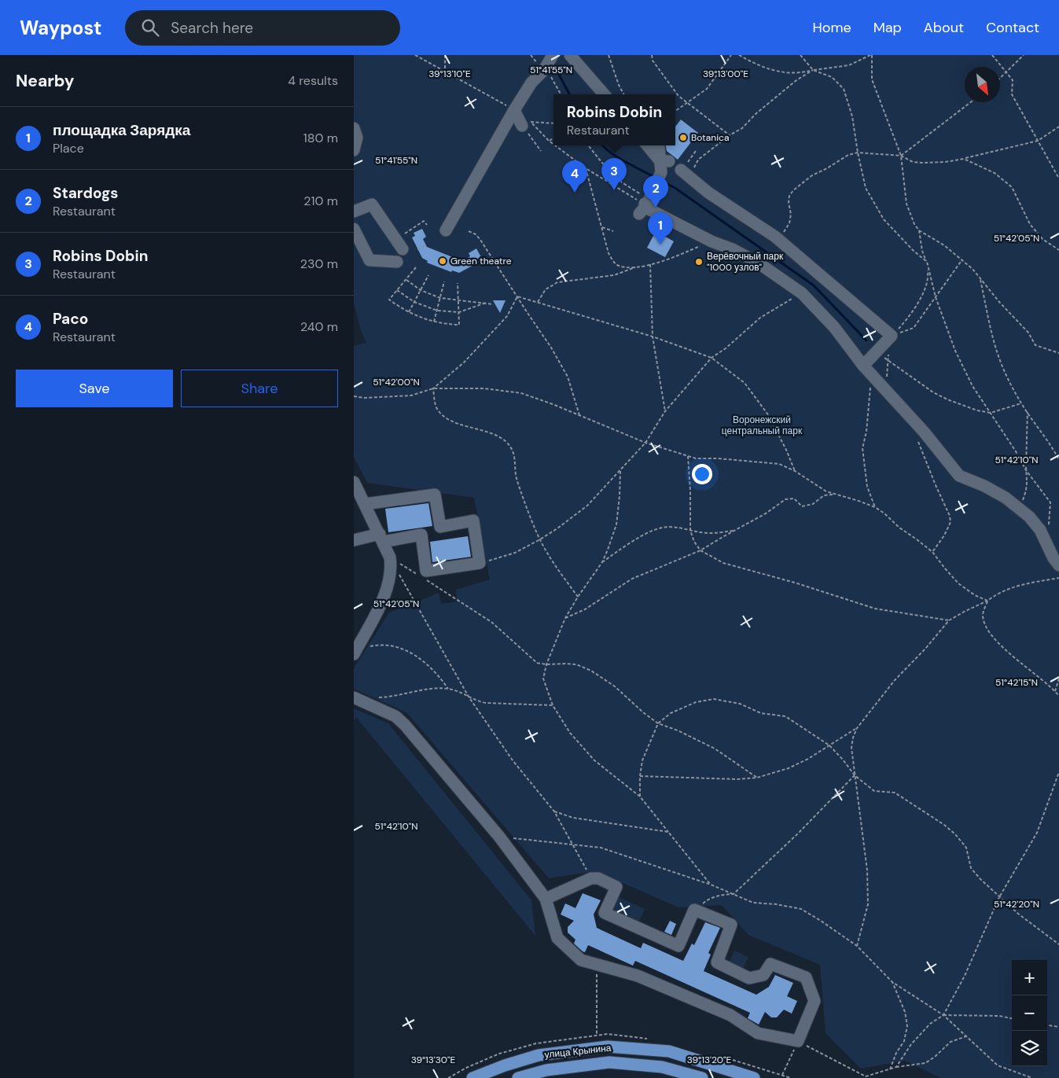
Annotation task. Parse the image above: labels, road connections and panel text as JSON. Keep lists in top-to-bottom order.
{
  "streets": {
    "main road": ["улица Крынина"]
  },
  "parks": ["Воронежский центральный парк"],
  "places": ["Botanica", "Green theatre", "Верёвочный парк \"1000 узлов\""],
  "north": "bottom right",
  "page": {
    "header": "Waypost",
    "search": "Search here",
    "nav": [
      "Home",
      "Map",
      "About",
      "Contact"
    ],
    "heading": ["Nearby", "4 results"],
    "popup": ["Robins Dobin", "Restaurant"],
    "list": [
      {
        "mark": "1",
        "name": "площадка Зарядка",
        "note": "Place",
        "value": "180 m"
      },
      {
        "mark": "2",
        "name": "Stardogs",
        "note": "Restaurant",
        "value": "210 m"
      },
      {
        "mark": "3",
        "name": "Robins Dobin",
        "note": "Restaurant",
        "value": "230 m"
      },
      {
        "mark": "4",
        "name": "Paco",
        "note": "Restaurant",
        "value": "240 m"
      }
    ],
    "pins": [
      "3",
      "4",
      "2",
      "1"
    ],
    "buttons": ["Save", "Share"],
    "map_buttons": ["+", "−"]
  },
  "coordinates": [
    "51°41'55\"N",
    "39°13'10\"E",
    "39°13'00\"E",
    "51°42'05\"N",
    "51°42'00\"N",
    "51°42'10\"N",
    "51°42'15\"N",
    "51°42'20\"N",
    "39°13'30\"E",
    "39°13'20\"E"
  ]
}
